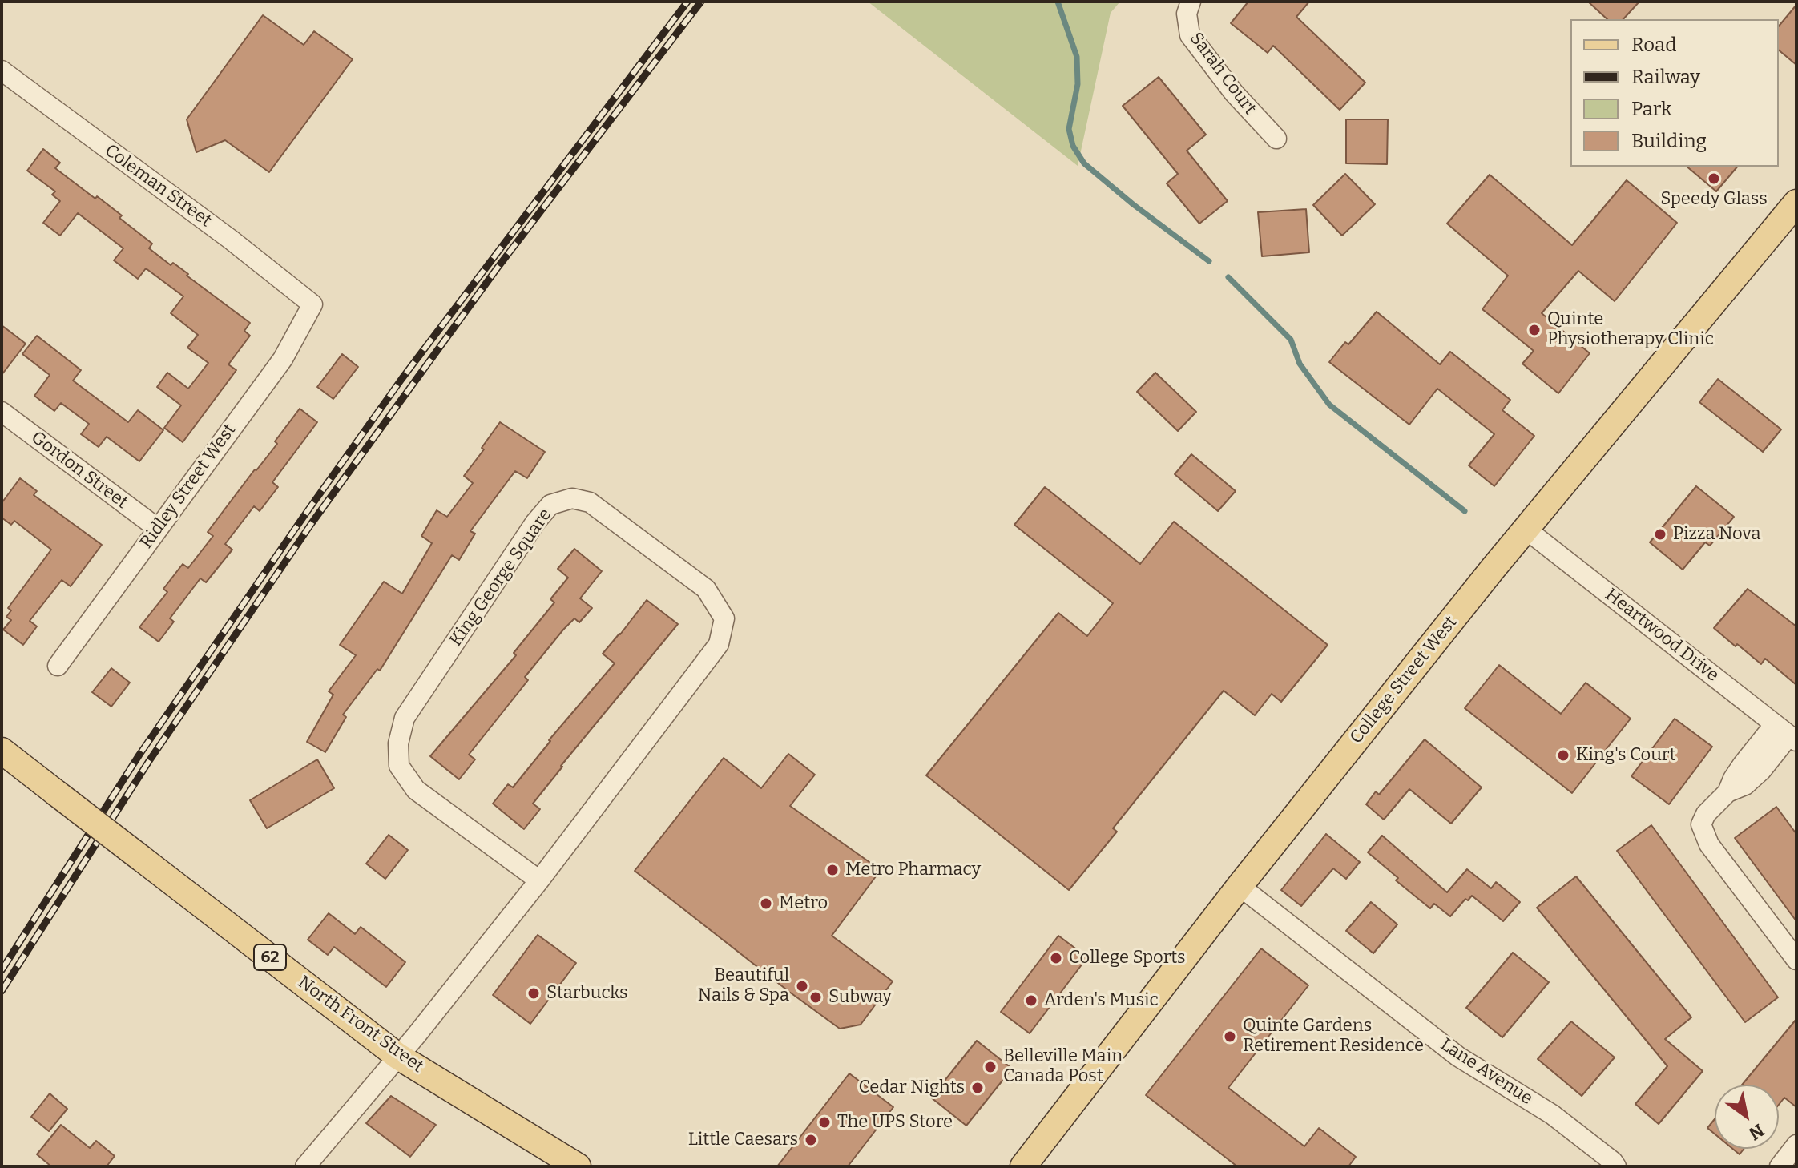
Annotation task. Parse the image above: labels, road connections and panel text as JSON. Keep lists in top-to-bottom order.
{
  "streets": {
    "main road": ["College Street West", "62", "North Front Street"],
    "street": [
      "Sarah Court",
      "Coleman Street",
      "Gordon Street",
      "Ridley Street West",
      "King George Square",
      "Heartwood Drive",
      "Lane Avenue"
    ]
  },
  "crossings": [
    ["Coleman Street", "Ridley Street West"],
    ["Gordon Street", "Ridley Street West"],
    ["King George Square", "North Front Street"],
    ["Heartwood Drive", "College Street West"],
    ["College Street West", "Lane Avenue"]
  ],
  "places": [
    "Speedy Glass",
    "Quinte Physiotherapy Clinic",
    "Pizza Nova",
    "King's Court",
    "Metro Pharmacy",
    "Metro",
    "College Sports",
    "Beautiful Nails & Spa",
    "Starbucks",
    "Subway",
    "Arden's Music",
    "Quinte Gardens Retirement Residence",
    "Belleville Main Canada Post",
    "Cedar Nights",
    "The UPS Store",
    "Little Caesars"
  ],
  "legend": [
    "Road",
    "Railway",
    "Park",
    "Building"
  ],
  "north": "bottom right"
}
